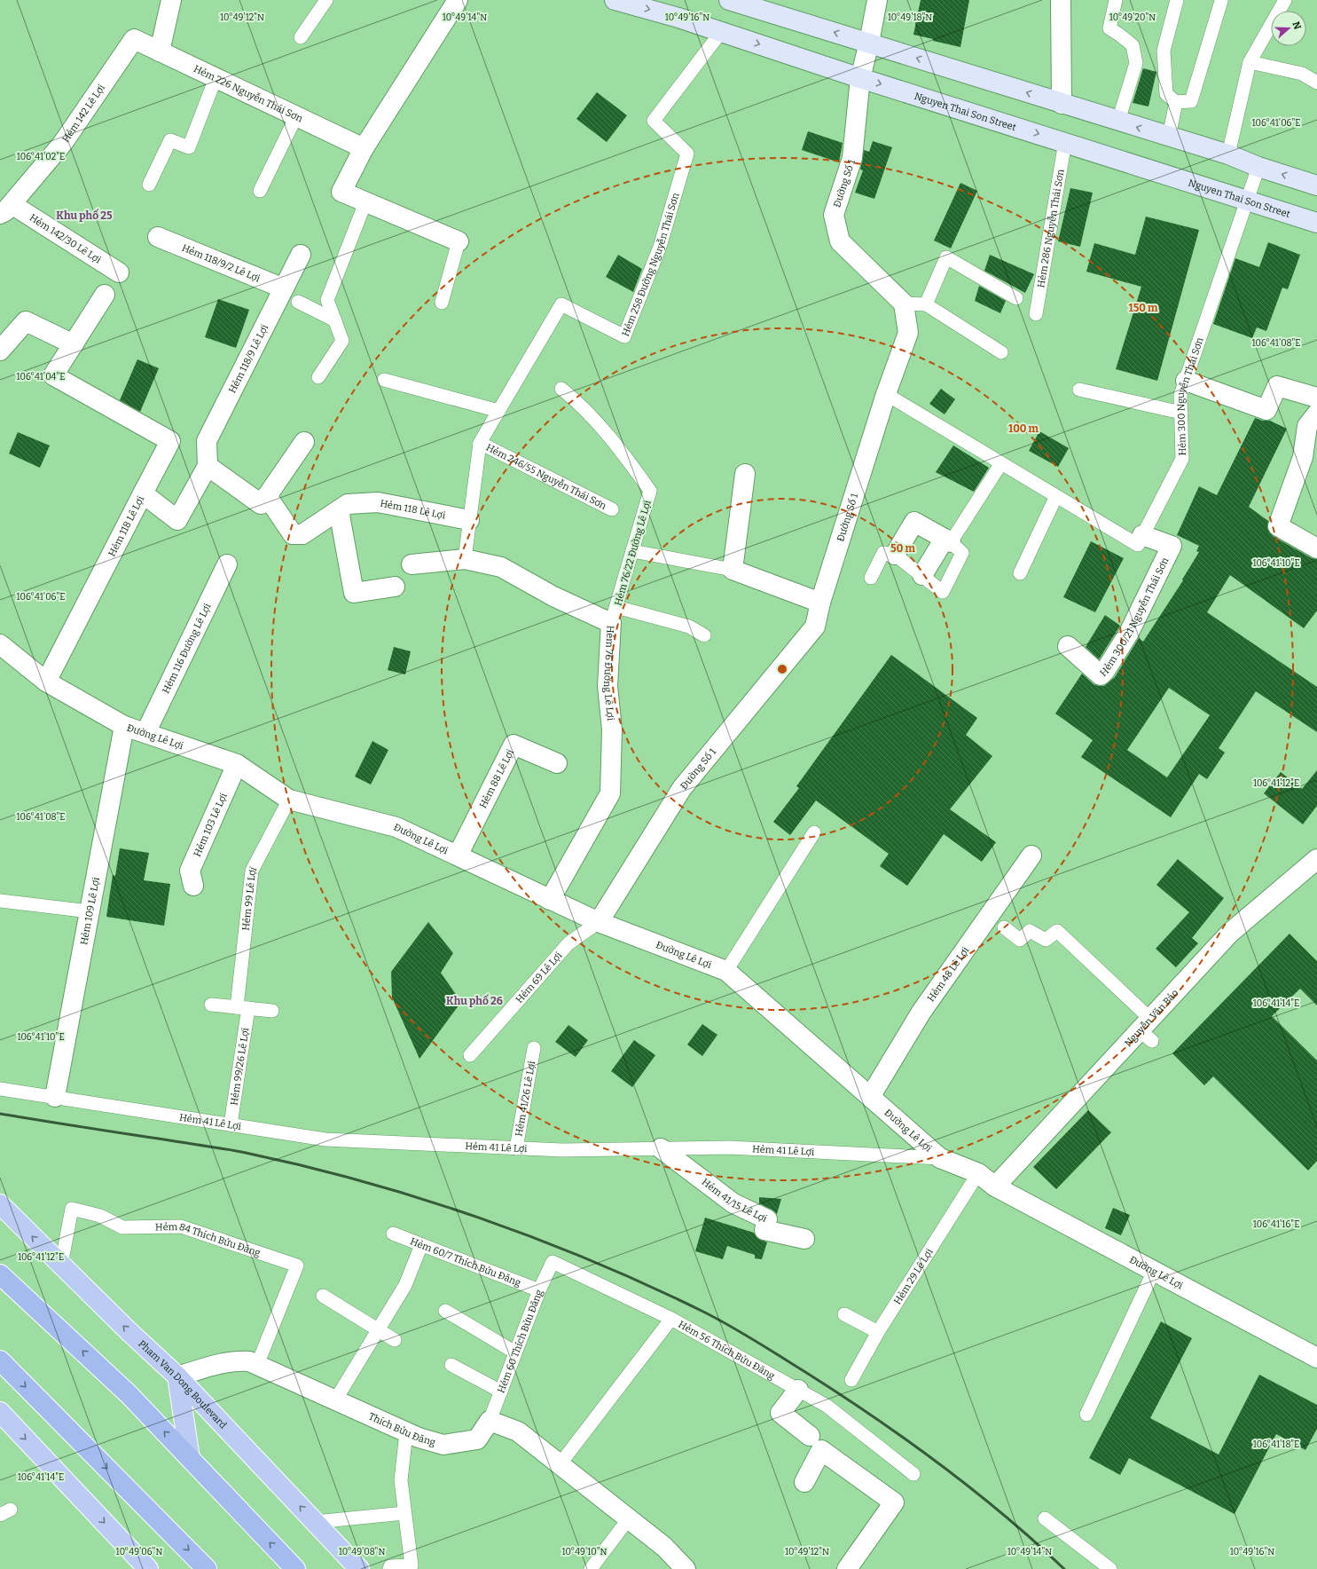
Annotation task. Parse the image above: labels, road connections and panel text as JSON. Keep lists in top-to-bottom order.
{
  "streets": {
    "main road": ["Nguyen Thai Son Street", "Pham Van Dong Boulevard"],
    "street": [
      "Hẻm 226 Nguyễn Thái Sơn",
      "Hẻm 142 Lê Lợi",
      "Đường Số 1",
      "Hẻm 142/30 Lê Lợi",
      "Hẻm 118/9/2 Lê Lợi",
      "Hẻm 118/9 Lê Lợi",
      "Hẻm 118 Lê Lợi",
      "Hẻm 300/21 Nguyễn Thái Sơn",
      "Hẻm 116 Đường Lê Lợi",
      "Hẻm 76 Đường Lê Lợi",
      "Đường Lê Lợi",
      "Hẻm 88 Lê Lợi",
      "Hẻm 103 Lê Lợi",
      "Hẻm 109 Lê Lợi",
      "Hẻm 48 Lê Lợi",
      "Nguyễn Văn Bảo",
      "Hẻm 41/15 Lê Lợi",
      "Thích Bửu Đăng"
    ],
    "lane": [
      "Hẻm 286 Nguyễn Thái Sơn",
      "Hẻm 258 Đường Nguyễn Thái Sơn",
      "Hẻm 300 Nguyễn Thái Sơn",
      "Hẻm 246/55 Nguyễn Thái Sơn",
      "Hẻm 76/22 Đường Lê Lợi",
      "Hẻm 99 Lê Lợi",
      "Hẻm 69 Lê Lợi",
      "Hẻm 99/26 Lê Lợi",
      "Hẻm 41/26 Lê Lợi",
      "Hẻm 41 Lê Lợi",
      "Hẻm 84 Thích Bửu Đăng",
      "Hẻm 60/7 Thích Bửu Đăng",
      "Hẻm 29 Lê Lợi",
      "Hẻm 60 Thích Bửu Đăng",
      "Hẻm 56 Thích Bửu Đăng"
    ]
  },
  "crossings": [
    ["Hẻm 226 Nguyễn Thái Sơn", "Hẻm 142 Lê Lợi"],
    ["Nguyen Thai Son Street", "Đường Số 1"],
    ["Nguyen Thai Son Street", "Hẻm 286 Nguyễn Thái Sơn"],
    ["Nguyen Thai Son Street", "Hẻm 258 Đường Nguyễn Thái Sơn"],
    ["Nguyen Thai Son Street", "Hẻm 300 Nguyễn Thái Sơn"],
    ["Hẻm 142 Lê Lợi", "Hẻm 142/30 Lê Lợi"],
    ["Đường Số 1", "Đường Lê Lợi"],
    ["Đường Số 1", "Hẻm 69 Lê Lợi"],
    ["Hẻm 258 Đường Nguyễn Thái Sơn", "Hẻm 246/55 Nguyễn Thái Sơn"],
    ["Hẻm 258 Đường Nguyễn Thái Sơn", "Hẻm 118 Lê Lợi"],
    ["Hẻm 258 Đường Nguyễn Thái Sơn", "Hẻm 76 Đường Lê Lợi"],
    ["Hẻm 118/9/2 Lê Lợi", "Hẻm 118/9 Lê Lợi"],
    ["Hẻm 118/9 Lê Lợi", "Hẻm 118 Lê Lợi"],
    ["Hẻm 300 Nguyễn Thái Sơn", "Hẻm 300/21 Nguyễn Thái Sơn"],
    ["Hẻm 118 Lê Lợi", "Đường Lê Lợi"],
    ["Hẻm 76/22 Đường Lê Lợi", "Hẻm 76 Đường Lê Lợi"],
    ["Hẻm 116 Đường Lê Lợi", "Đường Lê Lợi"],
    ["Hẻm 76 Đường Lê Lợi", "Đường Lê Lợi"],
    ["Đường Lê Lợi", "Hẻm 88 Lê Lợi"],
    ["Đường Lê Lợi", "Hẻm 103 Lê Lợi"],
    ["Đường Lê Lợi", "Hẻm 99 Lê Lợi"],
    ["Đường Lê Lợi", "Hẻm 109 Lê Lợi"],
    ["Đường Lê Lợi", "Hẻm 48 Lê Lợi"],
    ["Đường Lê Lợi", "Hẻm 69 Lê Lợi"],
    ["Đường Lê Lợi", "Nguyễn Văn Bảo"],
    ["Đường Lê Lợi", "Hẻm 41 Lê Lợi"],
    ["Đường Lê Lợi", "Hẻm 29 Lê Lợi"],
    ["Hẻm 99 Lê Lợi", "Hẻm 99/26 Lê Lợi"],
    ["Hẻm 109 Lê Lợi", "Hẻm 41 Lê Lợi"],
    ["Hẻm 99/26 Lê Lợi", "Hẻm 41 Lê Lợi"],
    ["Hẻm 41/26 Lê Lợi", "Hẻm 41 Lê Lợi"],
    ["Hẻm 41 Lê Lợi", "Hẻm 41/15 Lê Lợi"],
    ["Hẻm 84 Thích Bửu Đăng", "Pham Van Dong Boulevard"],
    ["Hẻm 84 Thích Bửu Đăng", "Thích Bửu Đăng"],
    ["Hẻm 60/7 Thích Bửu Đăng", "Hẻm 60 Thích Bửu Đăng"],
    ["Hẻm 60 Thích Bửu Đăng", "Hẻm 56 Thích Bửu Đăng"],
    ["Hẻm 60 Thích Bửu Đăng", "Thích Bửu Đăng"],
    ["Pham Van Dong Boulevard", "Thích Bửu Đăng"]
  ],
  "districts": ["Khu phố 25", "Khu phố 26"],
  "north": "right",
  "coordinates": [
    "10°49'12\"N",
    "10°49'14\"N",
    "10°49'16\"N",
    "10°49'18\"N",
    "10°49'20\"N",
    "106°41'06\"E",
    "106°41'02\"E",
    "106°41'08\"E",
    "106°41'04\"E",
    "106°41'10\"E",
    "106°41'12\"E",
    "106°41'14\"E",
    "106°41'16\"E",
    "106°41'18\"E",
    "10°49'06\"N",
    "10°49'08\"N",
    "10°49'10\"N"
  ],
  "rings": ["150 m", "100 m", "50 m"]
}
